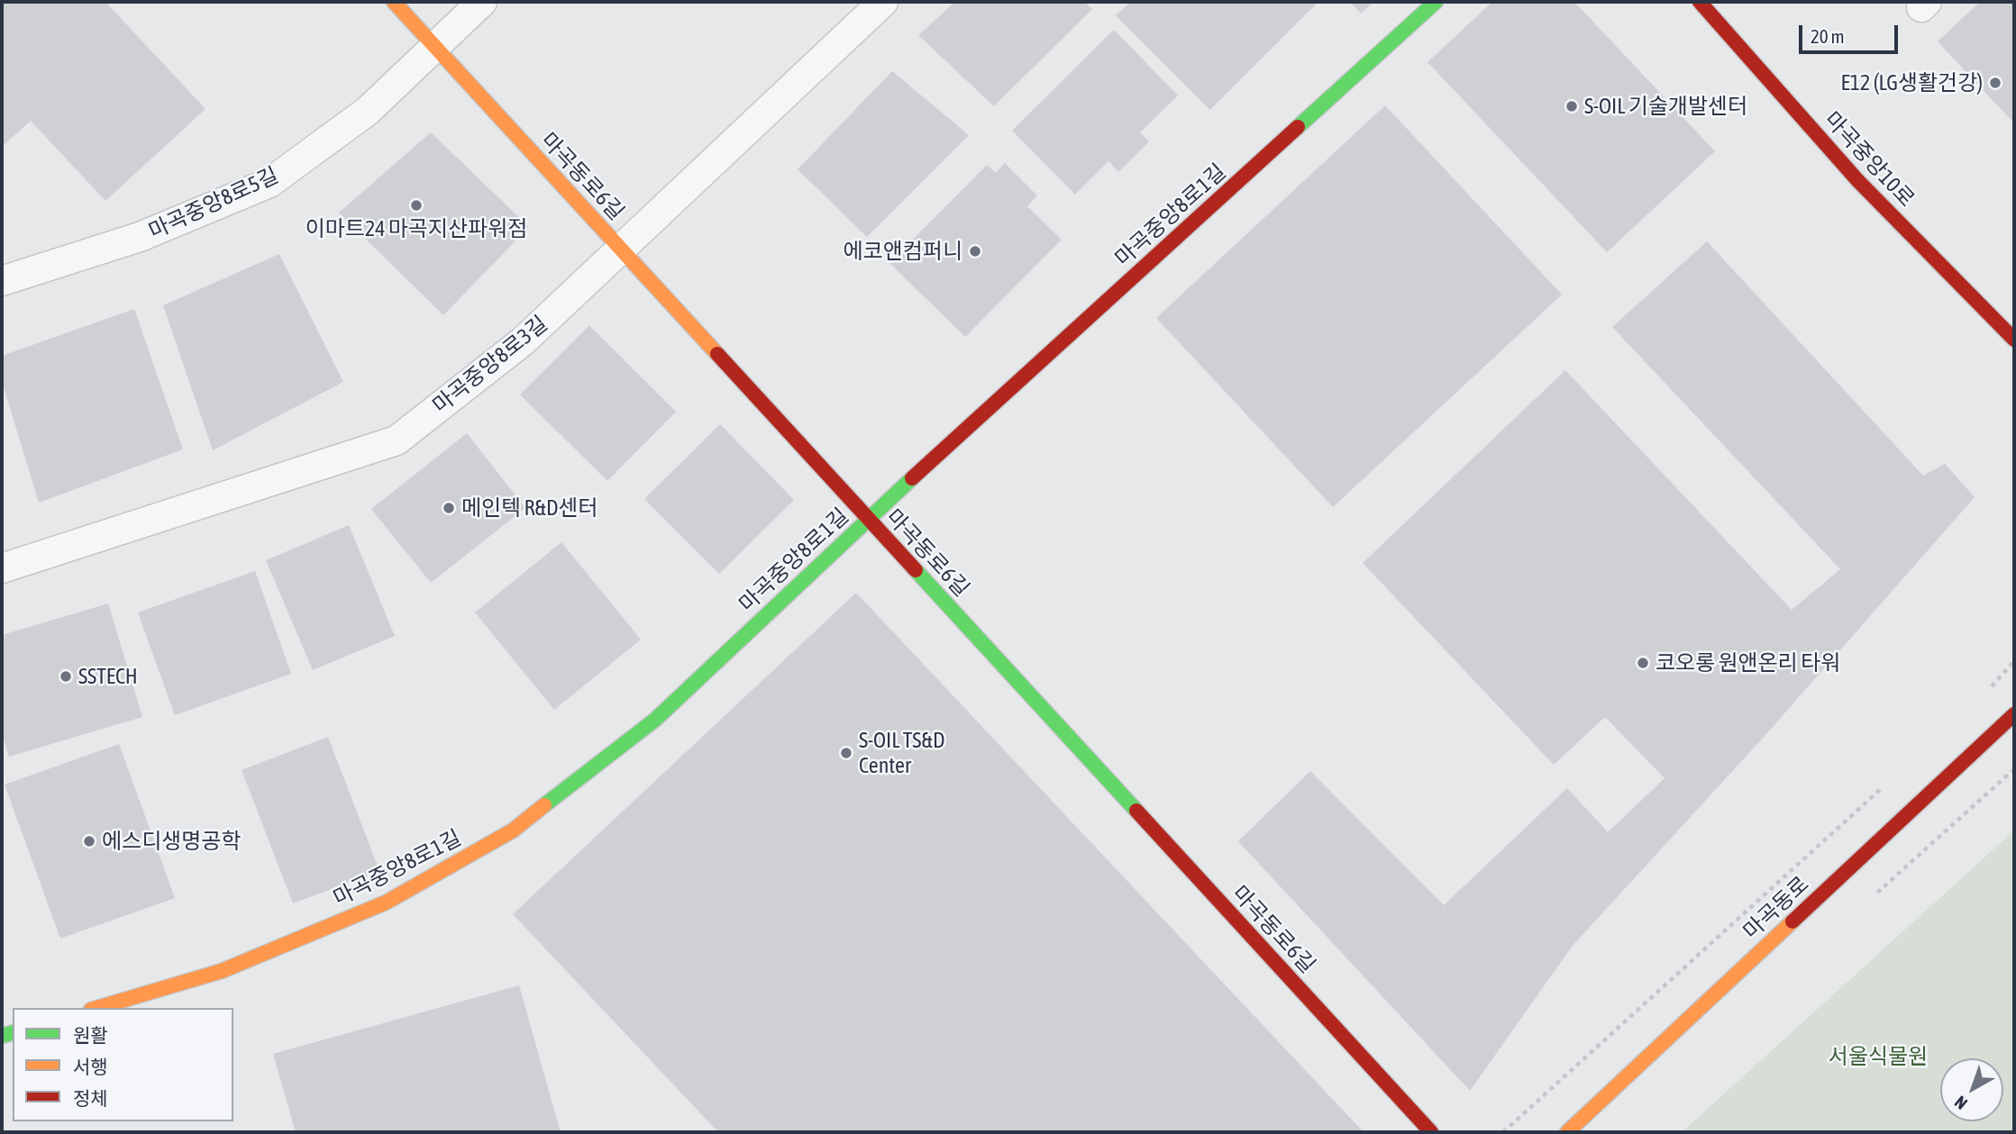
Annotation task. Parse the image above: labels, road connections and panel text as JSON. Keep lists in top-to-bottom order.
{
  "streets": {
    "street": [
      "마곡중앙10로",
      "마곡동로6길",
      "마곡중앙8로5길",
      "마곡중앙8로1길",
      "마곡중앙8로3길",
      "마곡동로"
    ]
  },
  "crossings": [
    ["마곡동로6길", "마곡중앙8로5길"],
    ["마곡동로6길", "마곡중앙8로1길"],
    ["마곡동로6길", "마곡중앙8로3길"]
  ],
  "parks": ["서울식물원"],
  "places": [
    "E12 (LG생활건강)",
    "S-OIL 기술개발센터",
    "이마트24 마곡지산파워점",
    "에코앤컴퍼니",
    "메인텍 R&D센터",
    "코오롱 원앤온리 타워",
    "SSTECH",
    "S-OIL TS&D Center",
    "에스디생명공학"
  ],
  "legend": ["원활", "서행", "정체"],
  "scale_bar": "20 m",
  "north": "bottom left"
}
